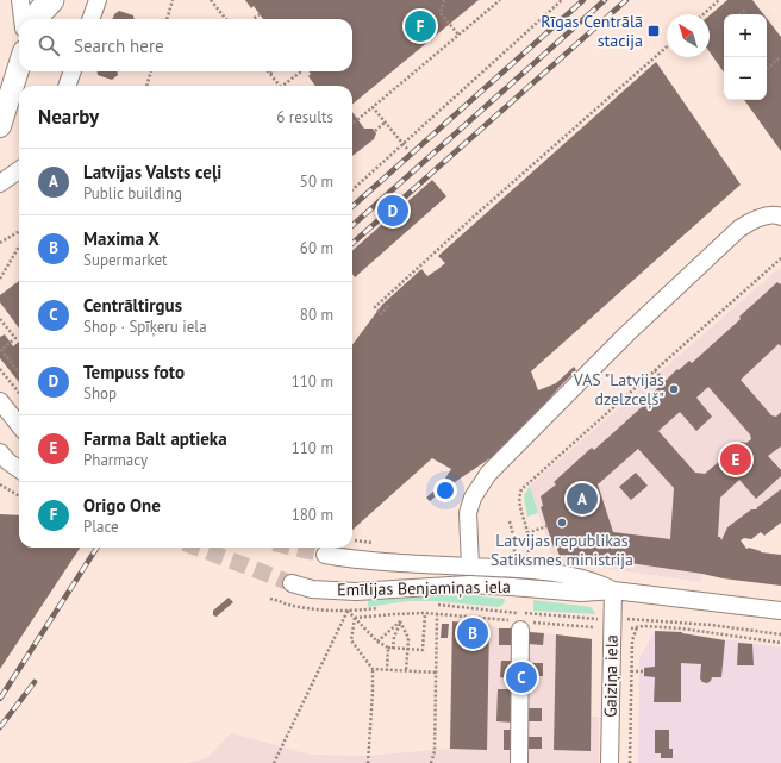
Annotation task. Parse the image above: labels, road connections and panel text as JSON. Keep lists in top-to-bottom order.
{
  "streets": {
    "street": ["Emīlijas Benjamiņas iela", "Gaiziņa iela"]
  },
  "crossings": [
    ["Emīlijas Benjamiņas iela", "Gaiziņa iela"]
  ],
  "places": {
    "transit": ["Rīgas Centrālā stacija"],
    "other": ["VAS \"Latvijas dzelzceļš\"", "Latvijas republikas Satiksmes ministrija"]
  },
  "north": "top left",
  "page": {
    "pins": [
      "F",
      "D",
      "E",
      "A",
      "B",
      "C"
    ],
    "map_buttons": ["+", "−"],
    "search": "Search here",
    "heading": ["Nearby", "6 results"],
    "list": [
      {
        "mark": "A",
        "name": "Latvijas Valsts ceļi",
        "note": "Public building",
        "value": "50 m"
      },
      {
        "mark": "B",
        "name": "Maxima X",
        "note": "Supermarket",
        "value": "60 m"
      },
      {
        "mark": "C",
        "name": "Centrāltirgus",
        "note": "Shop · Spīķeru iela",
        "value": "80 m"
      },
      {
        "mark": "D",
        "name": "Tempuss foto",
        "note": "Shop",
        "value": "110 m"
      },
      {
        "mark": "E",
        "name": "Farma Balt aptieka",
        "note": "Pharmacy",
        "value": "110 m"
      },
      {
        "mark": "F",
        "name": "Origo One",
        "note": "Place",
        "value": "180 m"
      }
    ]
  }
}
